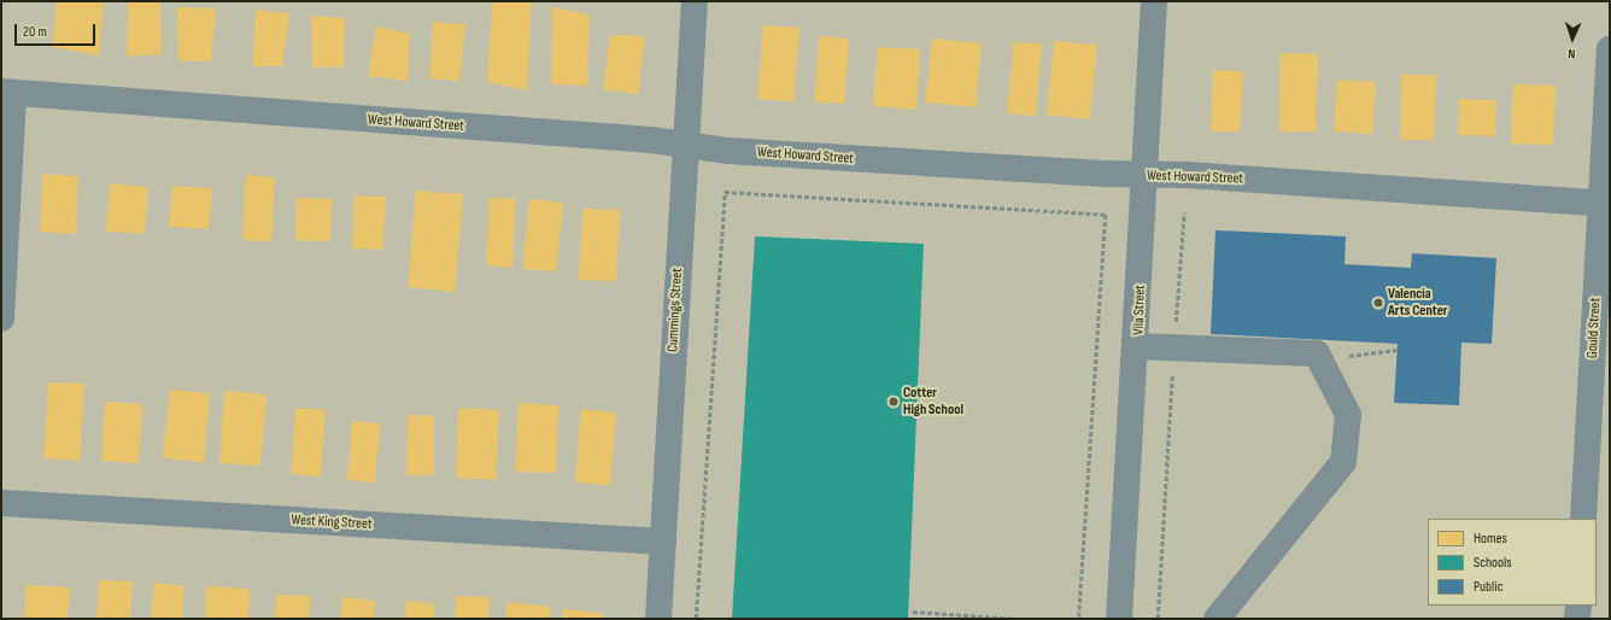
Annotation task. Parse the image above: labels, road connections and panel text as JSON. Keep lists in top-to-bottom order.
{
  "streets": {
    "street": [
      "West Howard Street",
      "Cummings Street",
      "Vila Street",
      "Gould Street",
      "West King Street"
    ]
  },
  "crossings": [
    ["West Howard Street", "Cummings Street"],
    ["West Howard Street", "Vila Street"],
    ["West Howard Street", "Gould Street"],
    ["Cummings Street", "West King Street"]
  ],
  "places": ["Valencia Arts Center", "Cotter High School"],
  "legend": ["Homes", "Schools", "Public"],
  "scale_bar": "20 m",
  "north": "bottom"
}
